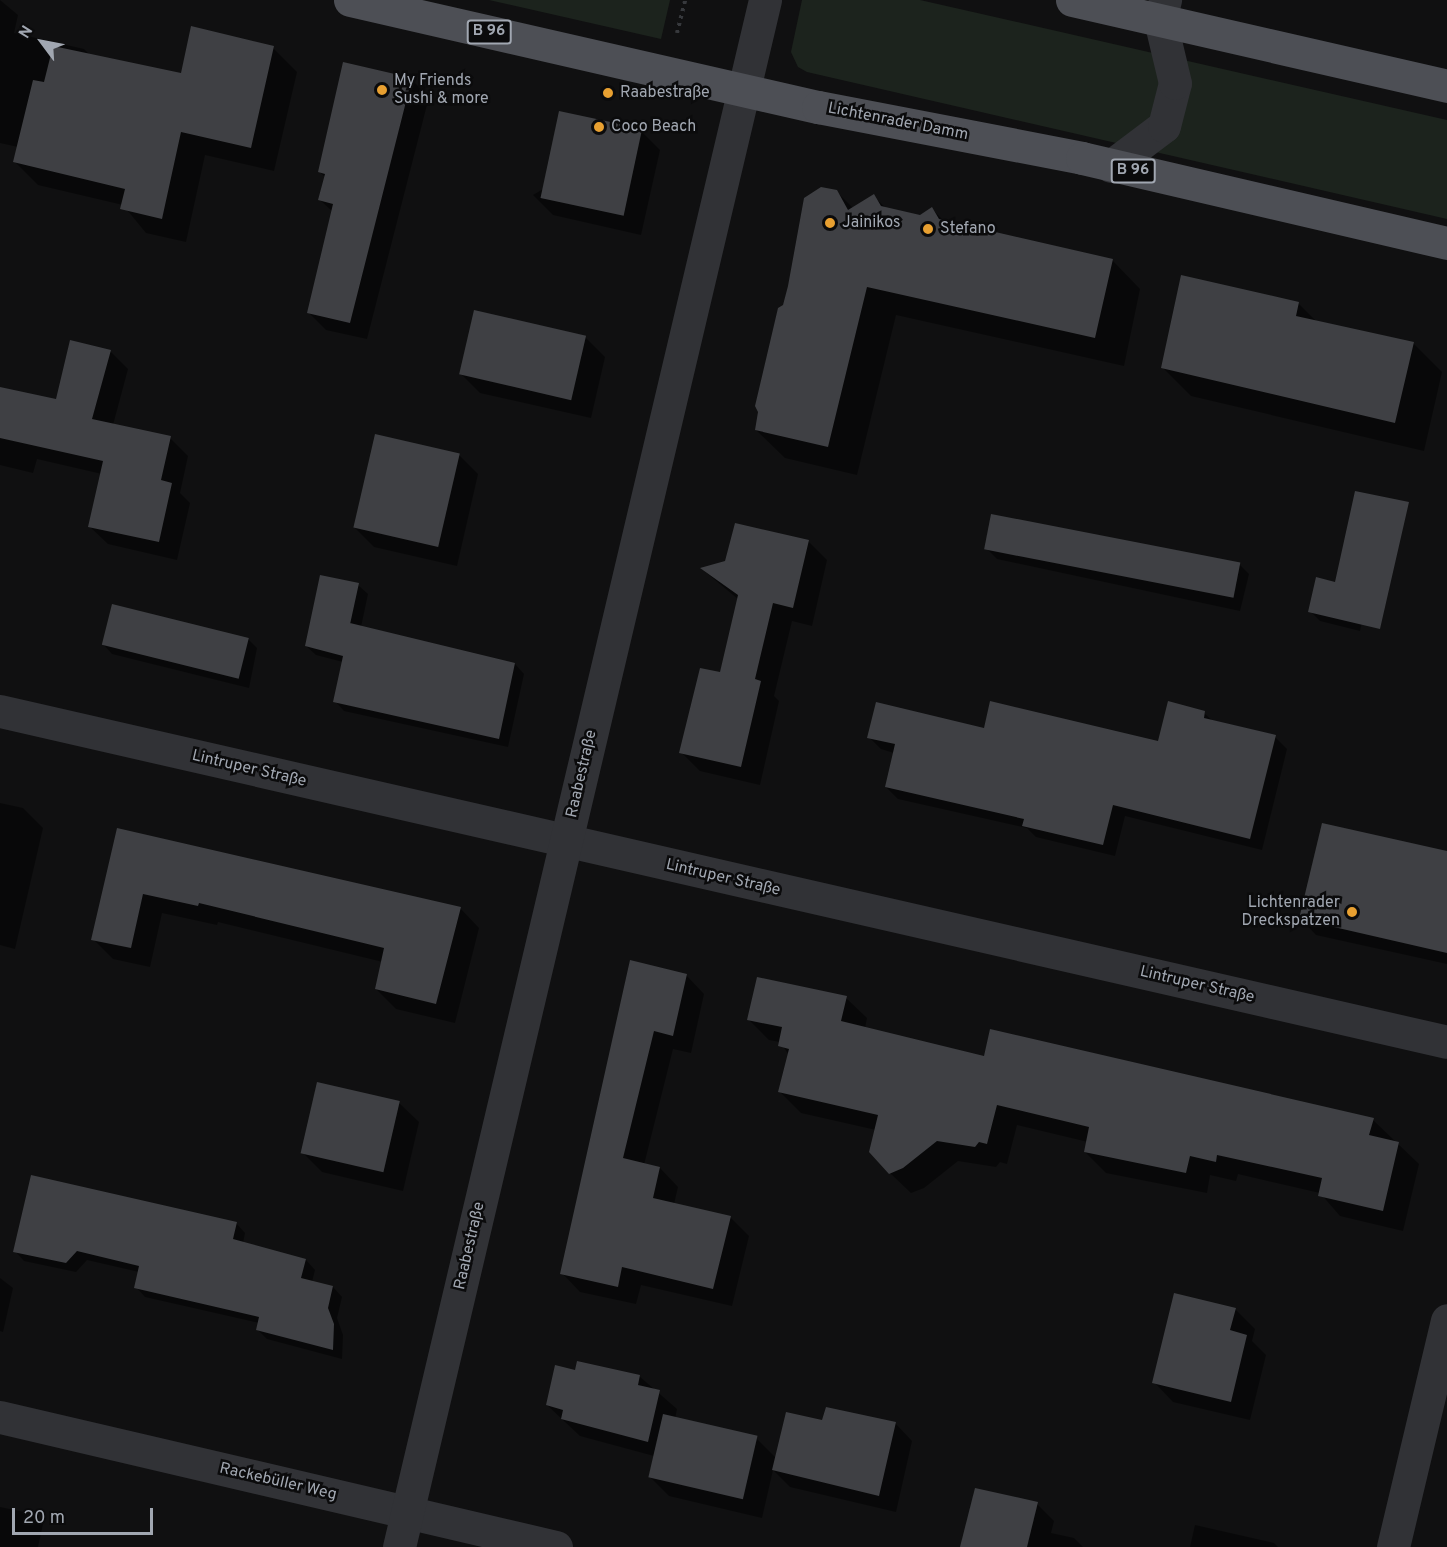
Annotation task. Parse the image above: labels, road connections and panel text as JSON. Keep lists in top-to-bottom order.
{
  "streets": {
    "main road": ["B 96", "Lichtenrader Damm"],
    "street": ["Lintruper Straße", "Raabestraße", "Rackebüller Weg"]
  },
  "crossings": [
    ["Lichtenrader Damm", "Raabestraße"],
    ["Lintruper Straße", "Raabestraße"],
    ["Raabestraße", "Rackebüller Weg"]
  ],
  "places": [
    "My Friends Sushi & more",
    "Raabestraße",
    "Coco Beach",
    "Jainikos",
    "Stefano",
    "Lichtenrader Dreckspatzen"
  ],
  "scale_bar": "20 m",
  "north": "top left"
}
